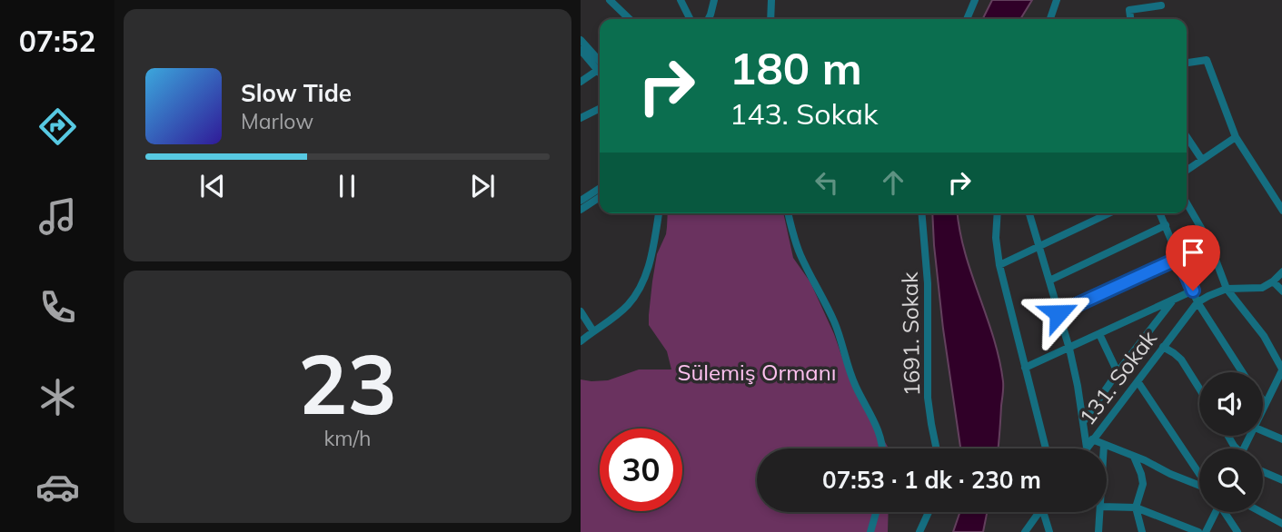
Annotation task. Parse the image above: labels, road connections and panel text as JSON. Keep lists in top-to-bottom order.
{
  "streets": {
    "street": ["1691. Sokak", "131. Sokak"]
  },
  "parks": ["Sülemiş Ormanı"],
  "page": {
    "tabs": "07:52",
    "turn": ["180 m", "143. Sokak"],
    "song": ["Slow Tide", "Marlow"],
    "tile": ["23", "km/h"],
    "limit": "30",
    "trip": "07:53 · 1 dk · 230 m"
  }
}
